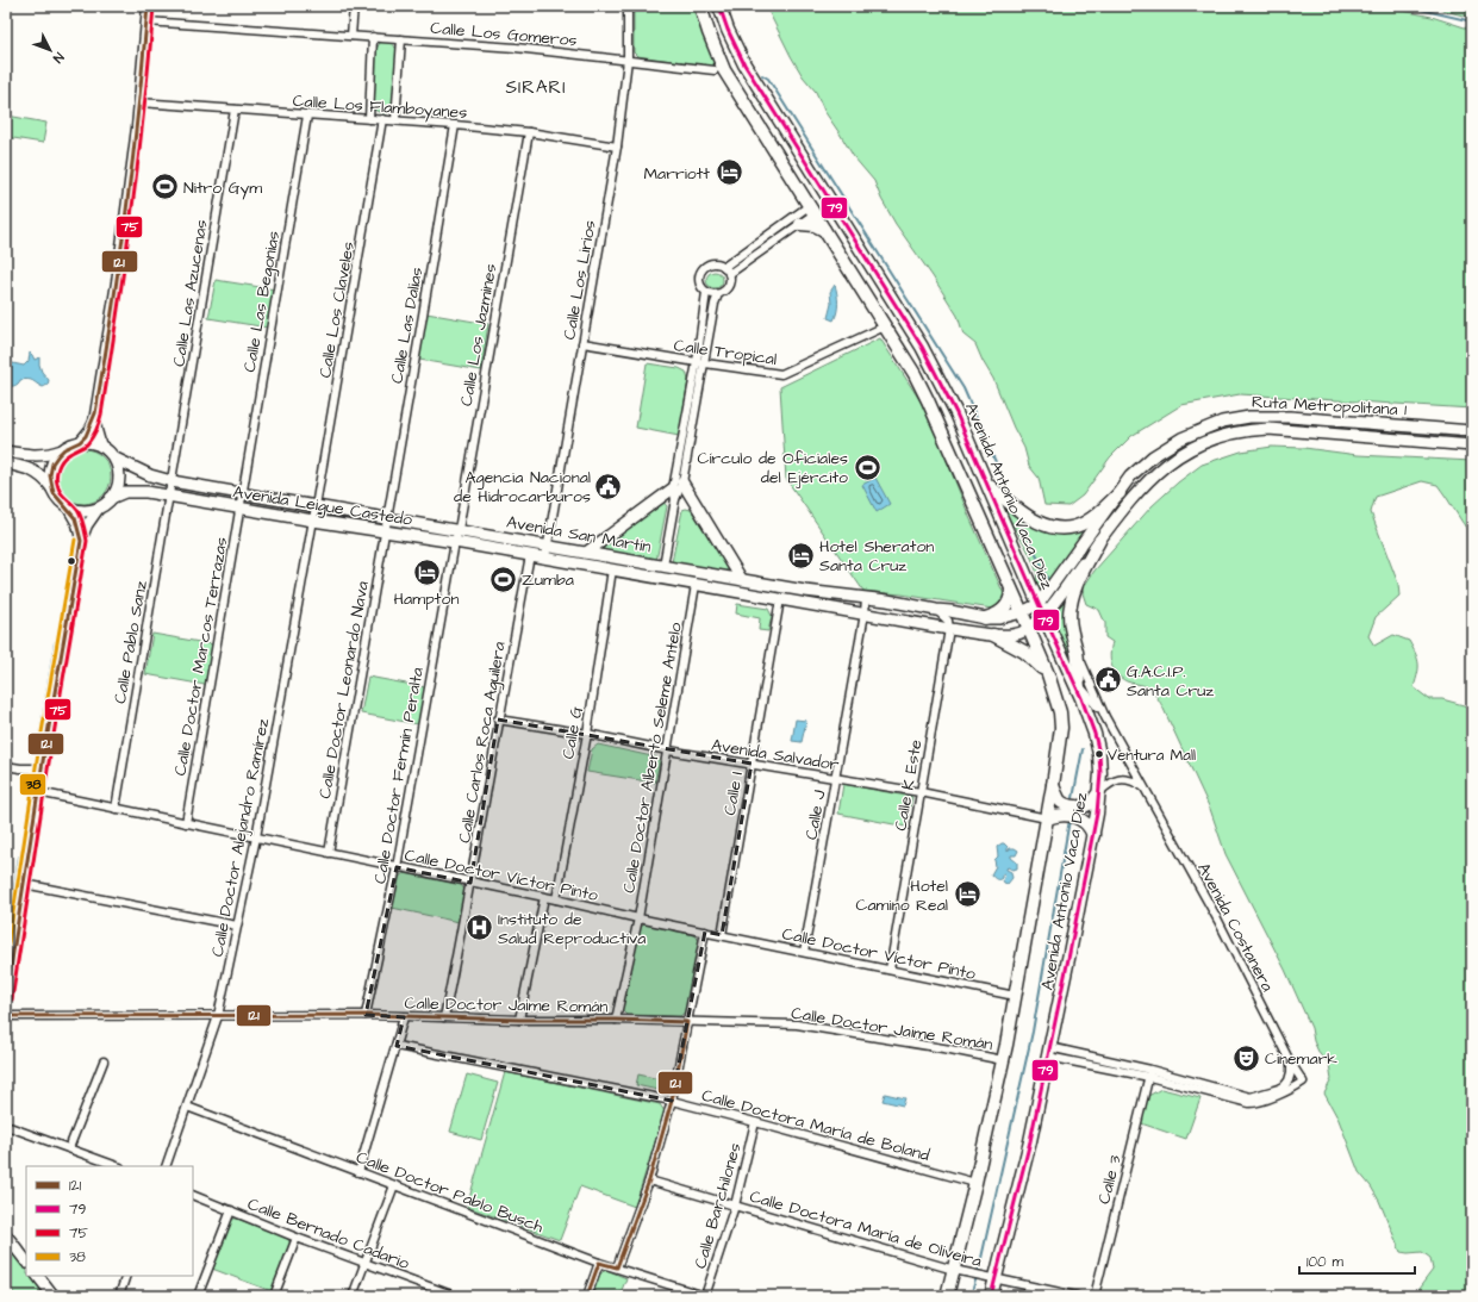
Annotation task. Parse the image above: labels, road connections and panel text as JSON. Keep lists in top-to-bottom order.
{
  "streets": {
    "highway": ["Avenida Antonio Vaca Diez"],
    "main road": ["Ruta Metropolitana 1", "Avenida Leigue Castedo", "Avenida San Martín"],
    "street": [
      "Calle Los Gomeros",
      "Calle Los Flamboyanes",
      "Calle Los Lirios",
      "Calle Las Azucenas",
      "Calle Las Begonias",
      "Calle Los Claveles",
      "Calle Las Dalias",
      "Calle Los Jazmines",
      "Calle Tropical",
      "Calle Pablo Sanz",
      "Calle Doctor Marcos Terrazas",
      "Calle Doctor Leonardo Nava",
      "Calle G",
      "Calle Carlos Roca Aguilera",
      "Avenida Salvador",
      "Calle Doctor Alberto Seleme Antelo",
      "Calle Doctor Fermín Peralta",
      "Calle K Este",
      "Calle I",
      "Calle J",
      "Calle Doctor Alejandro Ramírez",
      "Calle Doctor Víctor Pinto",
      "Avenida Costanera",
      "Calle Doctor Jaime Román",
      "Calle Doctora María de Boland",
      "Calle 3",
      "Calle Doctor Pablo Busch",
      "Calle Barchilones",
      "Calle Doctora María de Oliveira",
      "Calle Bernado Cadario"
    ]
  },
  "crossings": [
    ["Calle Los Gomeros", "Calle Los Lirios"],
    ["Calle Los Flamboyanes", "Calle Los Lirios"],
    ["Calle Los Flamboyanes", "Calle Las Azucenas"],
    ["Calle Los Flamboyanes", "Calle Las Begonias"],
    ["Calle Los Flamboyanes", "Calle Los Claveles"],
    ["Calle Los Flamboyanes", "Calle Las Dalias"],
    ["Calle Los Flamboyanes", "Calle Los Jazmines"],
    ["Calle Los Lirios", "Calle Tropical"],
    ["Calle Los Lirios", "Avenida San Martín"],
    ["Calle Las Azucenas", "Avenida San Martín"],
    ["Calle Las Azucenas", "Calle Pablo Sanz"],
    ["Calle Las Begonias", "Avenida San Martín"],
    ["Calle Las Begonias", "Calle Doctor Marcos Terrazas"],
    ["Calle Los Claveles", "Avenida San Martín"],
    ["Calle Los Claveles", "Calle Doctor Alejandro Ramírez"],
    ["Calle Las Dalias", "Avenida Leigue Castedo"],
    ["Calle Las Dalias", "Avenida San Martín"],
    ["Calle Las Dalias", "Calle Doctor Leonardo Nava"],
    ["Calle Los Jazmines", "Avenida Leigue Castedo"],
    ["Calle Los Jazmines", "Avenida San Martín"],
    ["Calle Los Jazmines", "Calle Doctor Fermín Peralta"],
    ["Calle Tropical", "Avenida Antonio Vaca Diez"],
    ["Ruta Metropolitana 1", "Avenida Antonio Vaca Diez"],
    ["Ruta Metropolitana 1", "Avenida San Martín"],
    ["Avenida Antonio Vaca Diez", "Avenida San Martín"],
    ["Avenida Antonio Vaca Diez", "Avenida Salvador"],
    ["Avenida Antonio Vaca Diez", "Calle Doctor Víctor Pinto"],
    ["Avenida Antonio Vaca Diez", "Calle Doctor Jaime Román"],
    ["Avenida Antonio Vaca Diez", "Calle Doctora María de Boland"],
    ["Avenida Antonio Vaca Diez", "Calle Doctora María de Oliveira"],
    ["Avenida Leigue Castedo", "Avenida San Martín"],
    ["Avenida Leigue Castedo", "Calle Pablo Sanz"],
    ["Avenida Leigue Castedo", "Calle Doctor Marcos Terrazas"],
    ["Avenida Leigue Castedo", "Calle Doctor Leonardo Nava"],
    ["Avenida Leigue Castedo", "Calle Carlos Roca Aguilera"],
    ["Avenida Leigue Castedo", "Calle Doctor Fermín Peralta"],
    ["Avenida Leigue Castedo", "Calle Doctor Alejandro Ramírez"],
    ["Avenida San Martín", "Calle Pablo Sanz"],
    ["Avenida San Martín", "Calle Doctor Marcos Terrazas"],
    ["Avenida San Martín", "Calle G"],
    ["Avenida San Martín", "Calle Carlos Roca Aguilera"],
    ["Avenida San Martín", "Calle Doctor Alberto Seleme Antelo"],
    ["Avenida San Martín", "Calle K Este"],
    ["Avenida San Martín", "Calle I"],
    ["Avenida San Martín", "Calle J"],
    ["Avenida San Martín", "Calle Doctor Alejandro Ramírez"],
    ["Calle Pablo Sanz", "Calle Doctor Víctor Pinto"],
    ["Calle Doctor Marcos Terrazas", "Calle Doctor Víctor Pinto"],
    ["Calle Doctor Leonardo Nava", "Calle Doctor Víctor Pinto"],
    ["Calle G", "Avenida Salvador"],
    ["Calle G", "Calle Doctor Víctor Pinto"],
    ["Calle Carlos Roca Aguilera", "Avenida Salvador"],
    ["Calle Carlos Roca Aguilera", "Calle Doctor Víctor Pinto"],
    ["Calle Carlos Roca Aguilera", "Calle Doctor Jaime Román"],
    ["Avenida Salvador", "Calle Doctor Alberto Seleme Antelo"],
    ["Avenida Salvador", "Calle K Este"],
    ["Avenida Salvador", "Calle I"],
    ["Avenida Salvador", "Calle J"],
    ["Calle Doctor Alberto Seleme Antelo", "Calle Doctor Víctor Pinto"],
    ["Calle Doctor Alberto Seleme Antelo", "Calle Doctor Jaime Román"],
    ["Calle Doctor Fermín Peralta", "Calle Doctor Víctor Pinto"],
    ["Calle Doctor Fermín Peralta", "Calle Doctor Jaime Román"],
    ["Calle K Este", "Calle Doctor Víctor Pinto"],
    ["Calle I", "Calle Doctor Víctor Pinto"],
    ["Calle J", "Calle Doctor Víctor Pinto"],
    ["Calle Doctor Alejandro Ramírez", "Calle Doctor Víctor Pinto"],
    ["Calle Doctor Alejandro Ramírez", "Calle Doctor Jaime Román"],
    ["Calle Doctor Alejandro Ramírez", "Calle Doctor Pablo Busch"],
    ["Avenida Costanera", "Calle 3"],
    ["Calle Doctora María de Boland", "Calle Barchilones"],
    ["Calle Doctor Pablo Busch", "Calle Barchilones"],
    ["Calle Barchilones", "Calle Doctora María de Oliveira"]
  ],
  "districts": ["SIRARI"],
  "places": {
    "hotel": [
      "Marriott",
      "Hotel Sheraton Santa Cruz",
      "Hampton",
      "Hotel Camino Real"
    ],
    "sports": ["Nitro Gym", "Círculo de Oficiales del Ejército", "Zumba"],
    "public building": ["Agencia Nacional de Hidrocarburos", "G.A.C.I.P. Santa Cruz"],
    "other": ["Ventura Mall"],
    "hospital": ["Instituto de Salud Reproductiva"],
    "theatre": ["Cinemark"]
  },
  "lines": [
    "transit line 121",
    "transit line 79",
    "transit line 75",
    "transit line 38"
  ],
  "legend": [
    "121",
    "79",
    "75",
    "38"
  ],
  "scale_bar": "100 m",
  "north": "bottom right"
}
